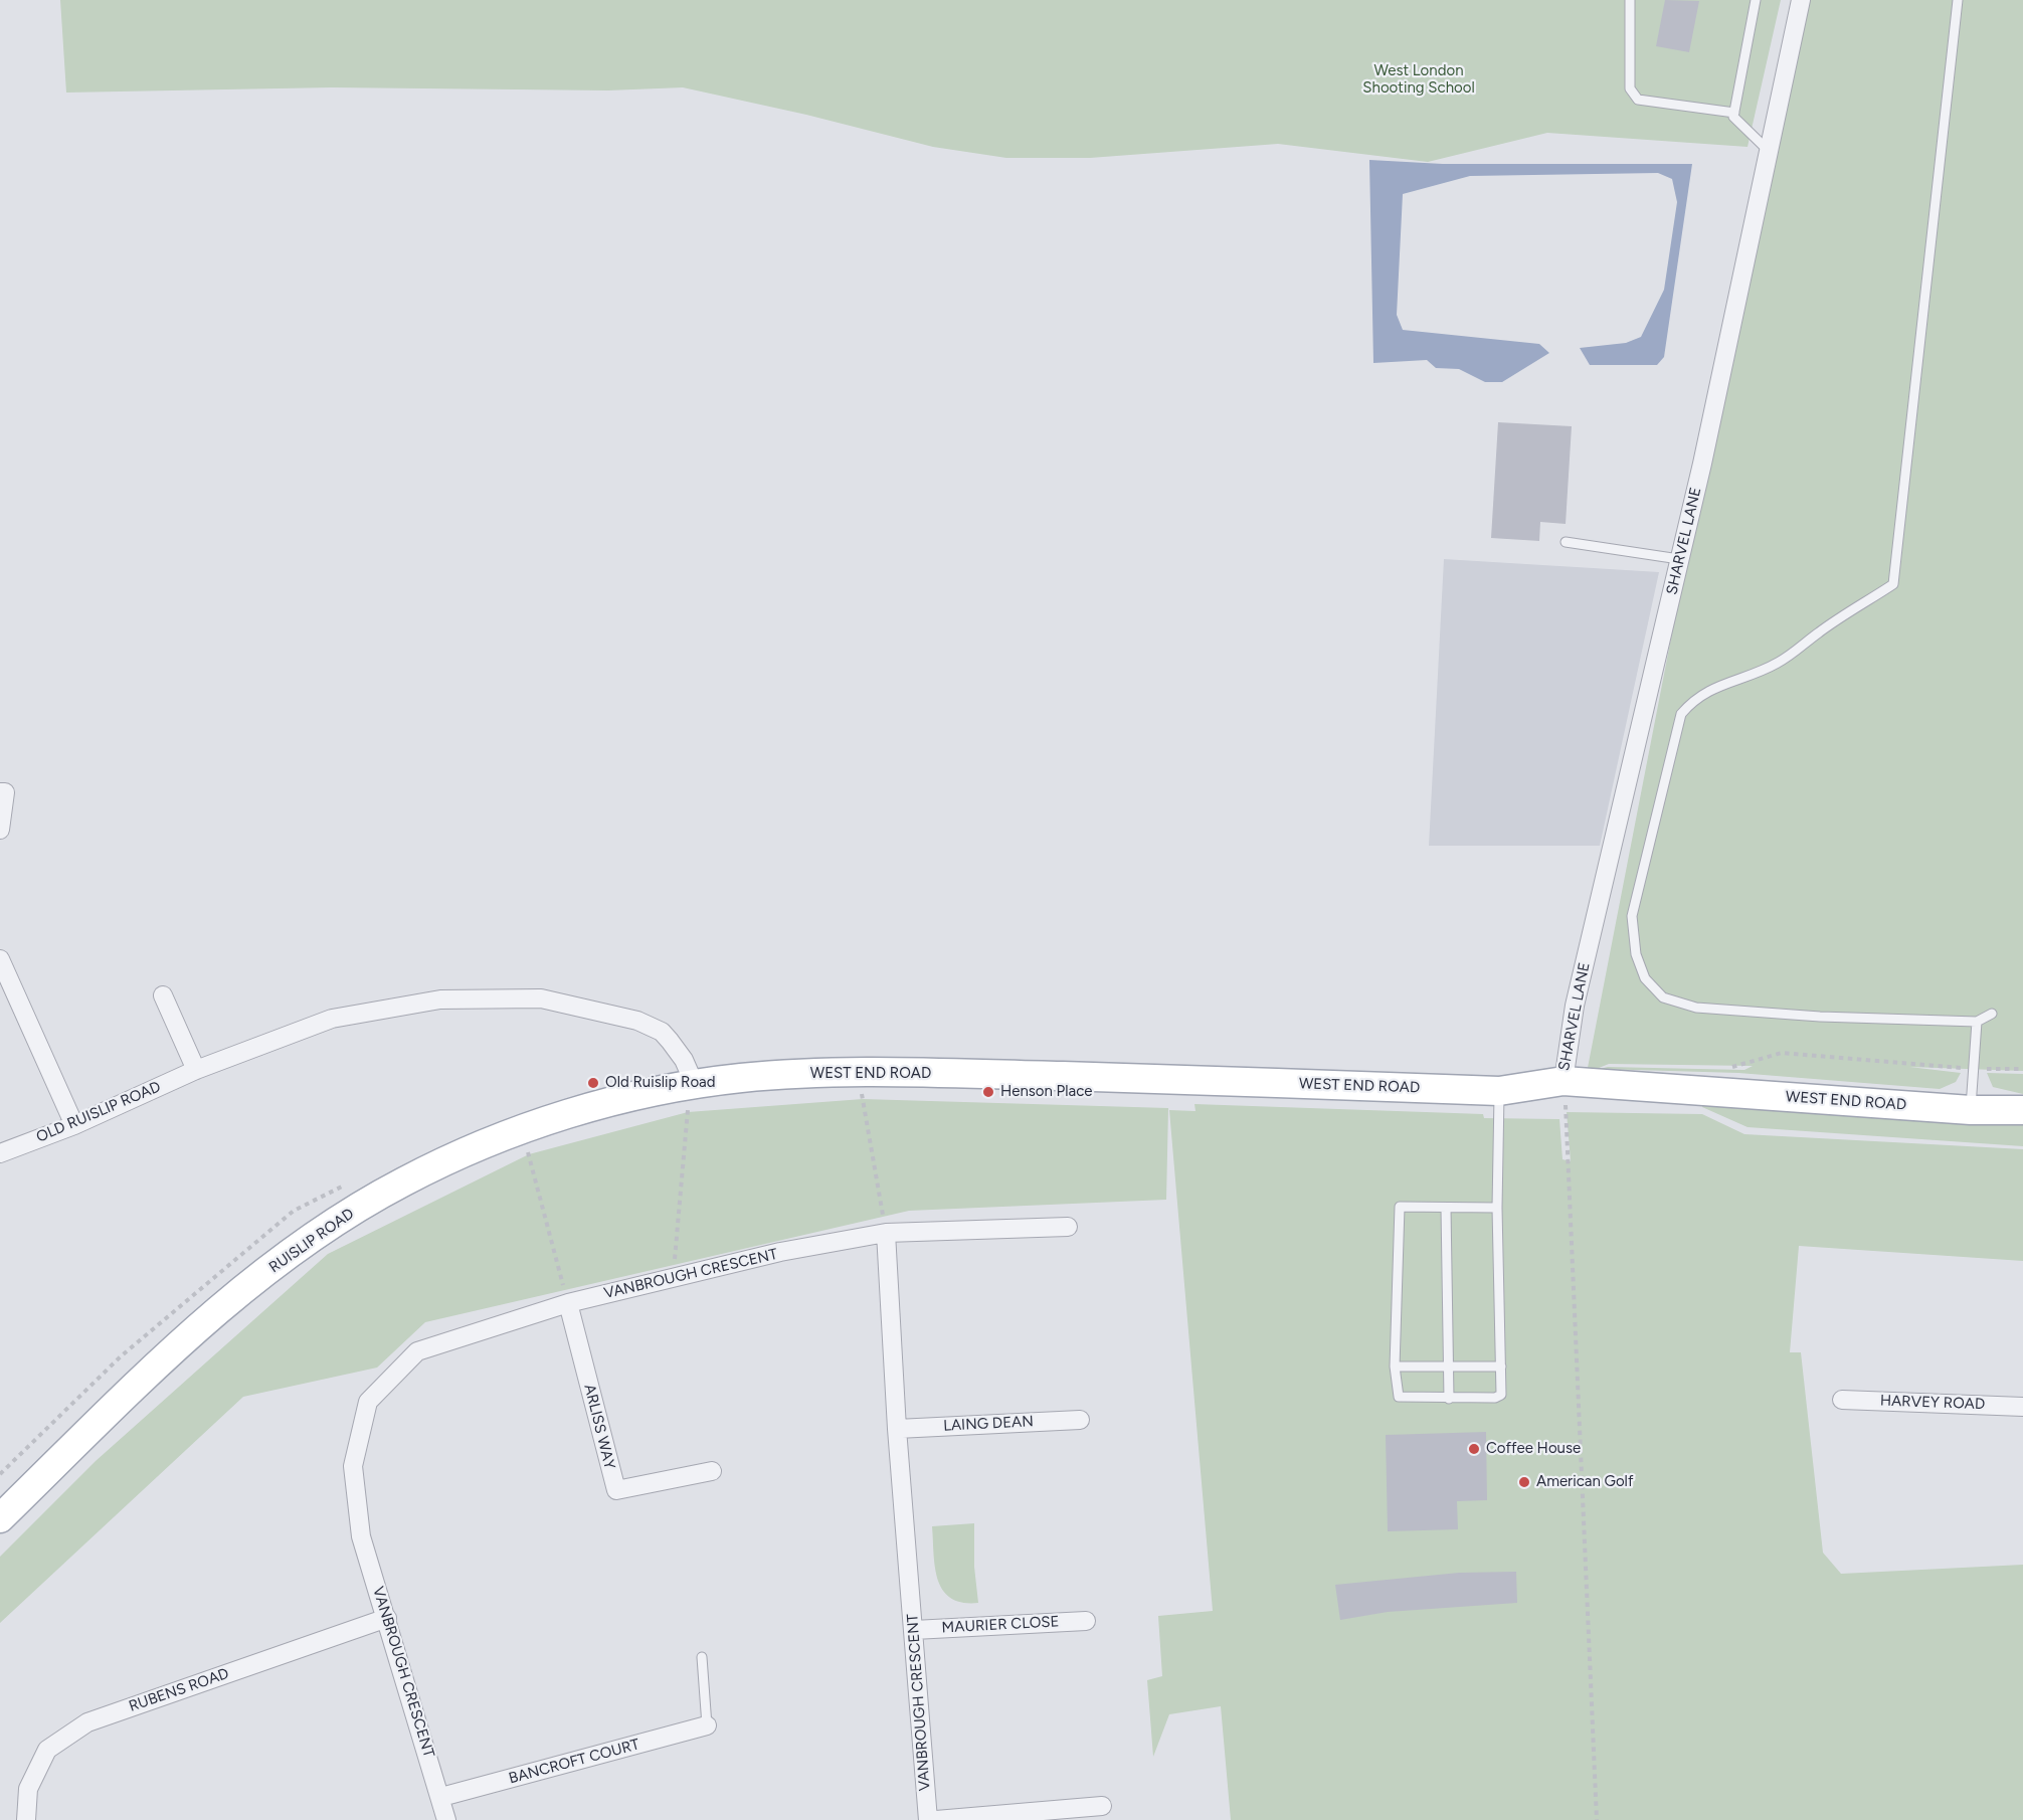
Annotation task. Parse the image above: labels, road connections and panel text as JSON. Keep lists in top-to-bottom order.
{
  "streets": {
    "main road": ["WEST END ROAD", "RUISLIP ROAD"],
    "street": [
      "SHARVEL LANE",
      "OLD RUISLIP ROAD",
      "VANBROUGH CRESCENT",
      "HARVEY ROAD",
      "LAING DEAN",
      "ARLISS WAY",
      "MAURIER CLOSE",
      "RUBENS ROAD",
      "BANCROFT COURT"
    ]
  },
  "crossings": [
    ["SHARVEL LANE", "WEST END ROAD"],
    ["WEST END ROAD", "OLD RUISLIP ROAD"],
    ["WEST END ROAD", "RUISLIP ROAD"],
    ["OLD RUISLIP ROAD", "RUISLIP ROAD"],
    ["VANBROUGH CRESCENT", "LAING DEAN"],
    ["VANBROUGH CRESCENT", "ARLISS WAY"],
    ["VANBROUGH CRESCENT", "MAURIER CLOSE"],
    ["VANBROUGH CRESCENT", "RUBENS ROAD"],
    ["VANBROUGH CRESCENT", "BANCROFT COURT"]
  ],
  "parks": ["West London Shooting School"],
  "places": [
    "Old Ruislip Road",
    "Henson Place",
    "Coffee House",
    "American Golf"
  ]
}
